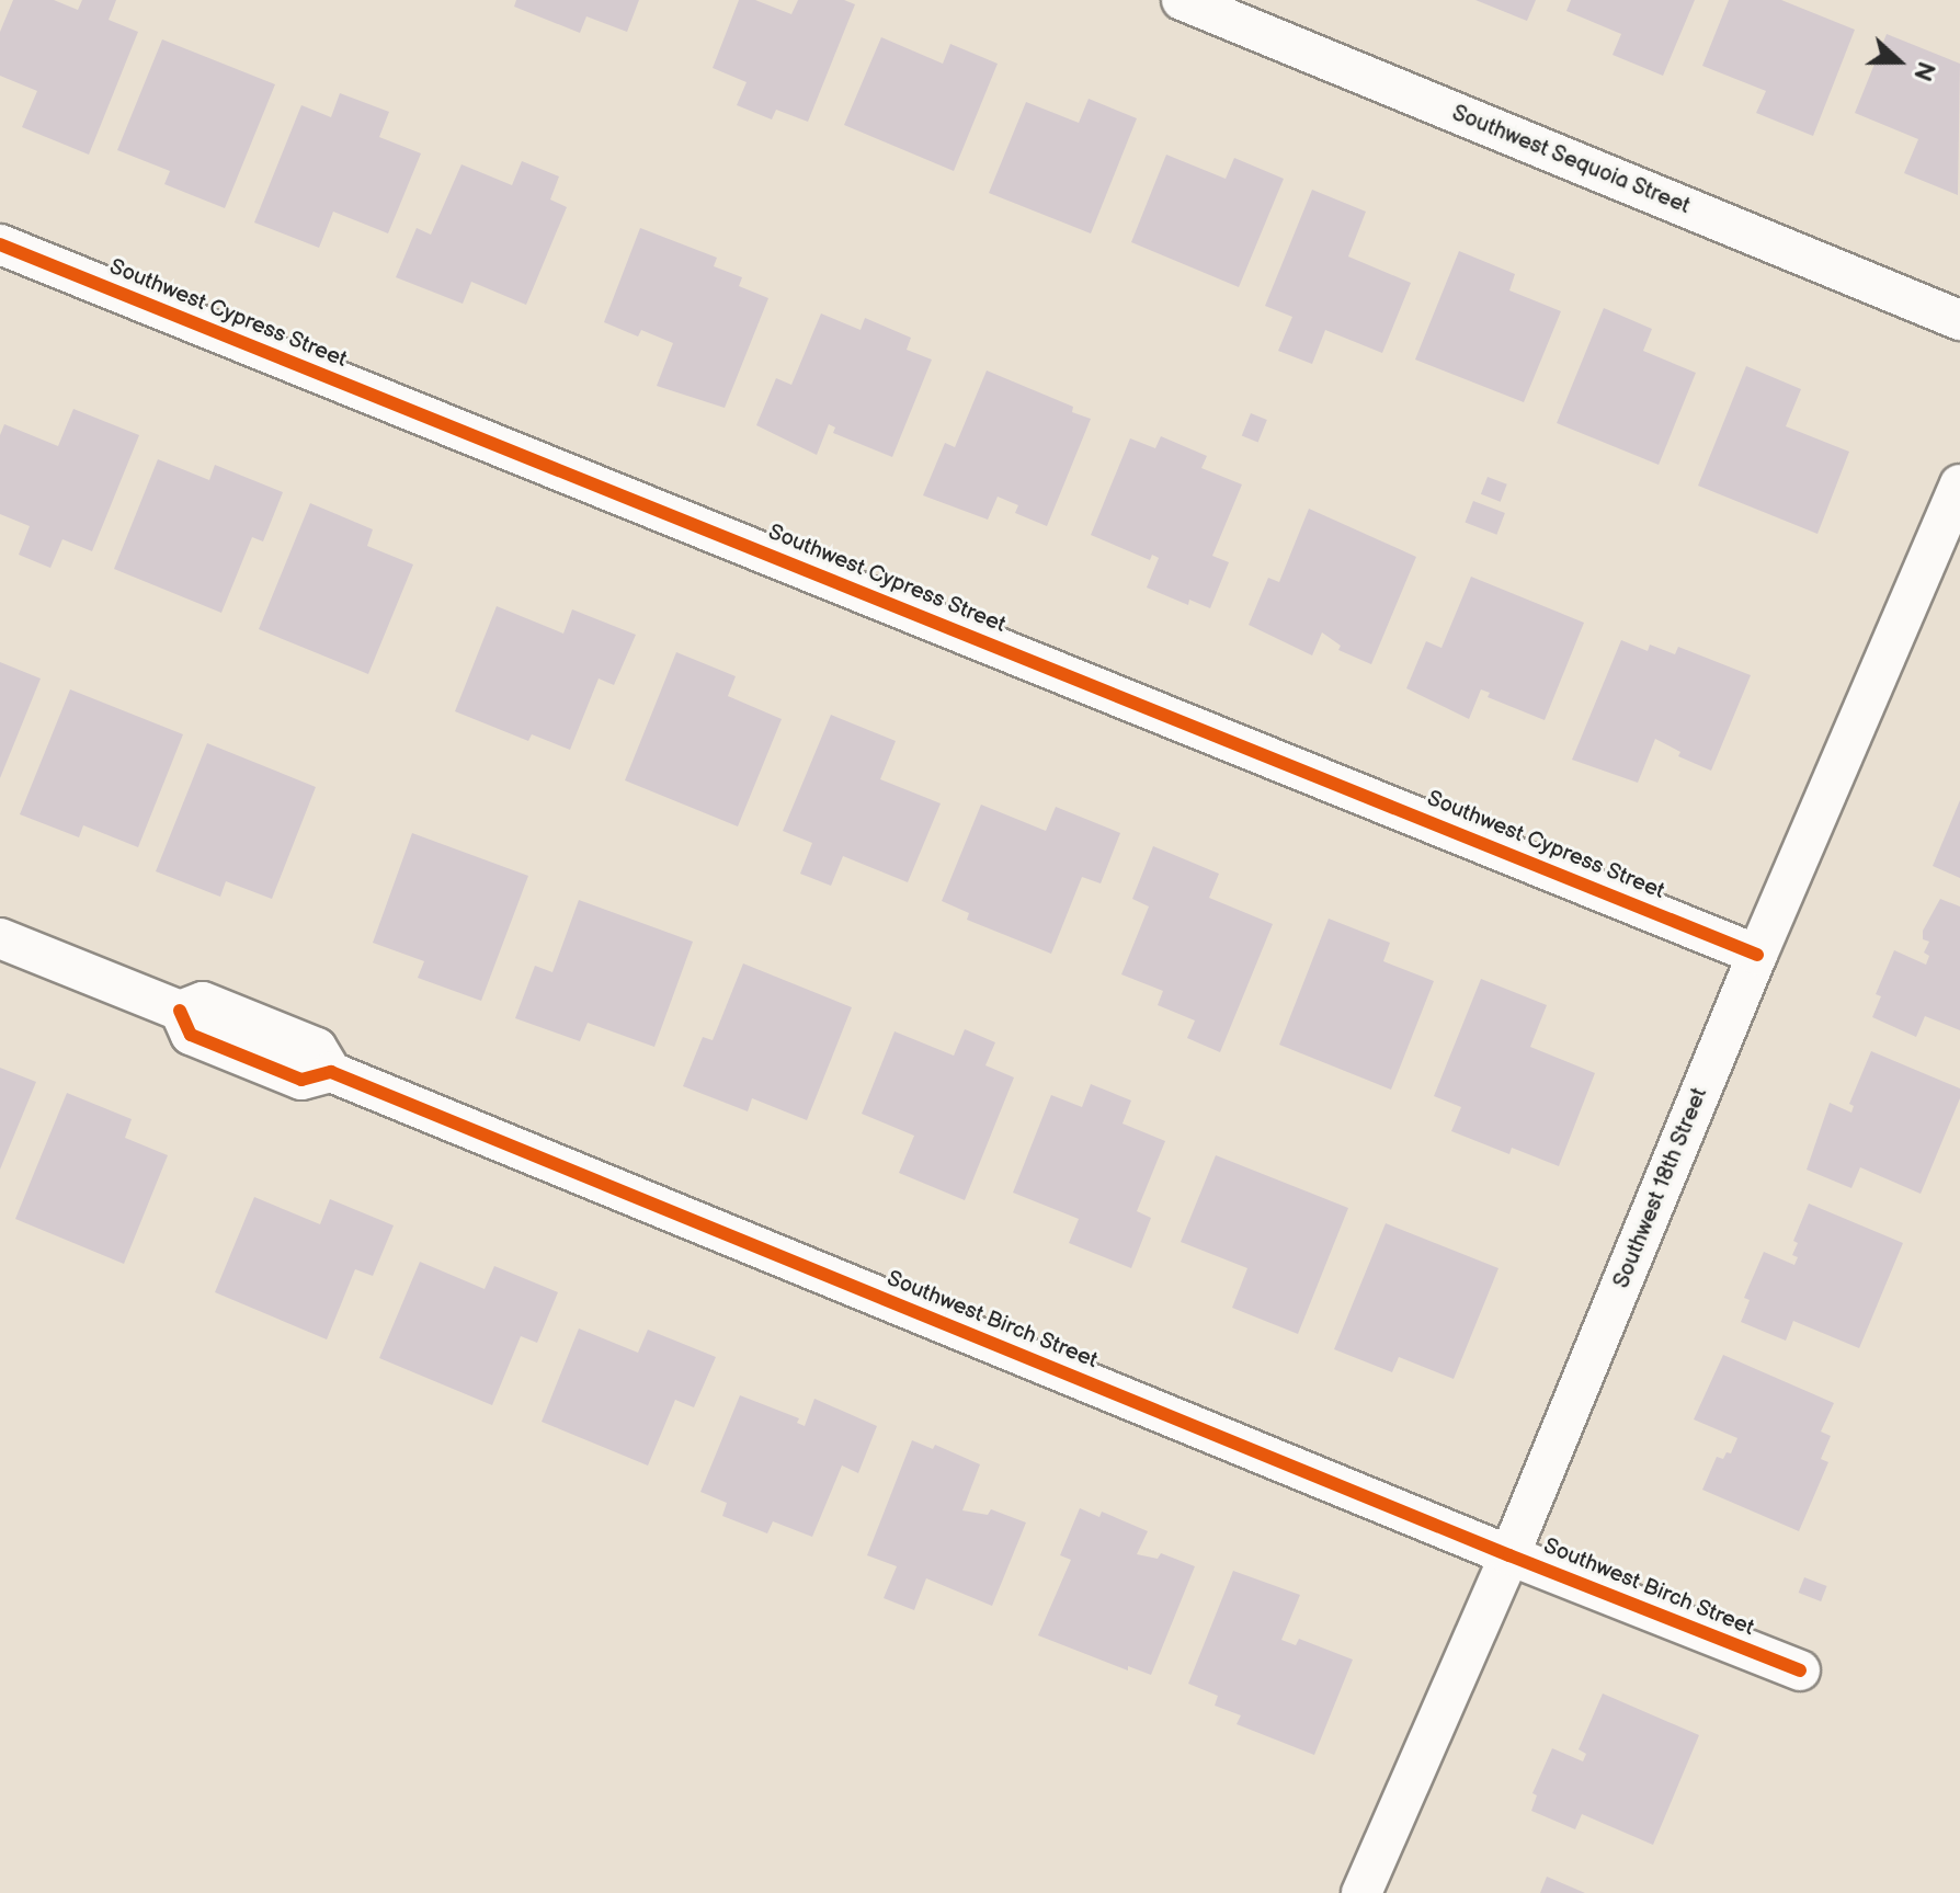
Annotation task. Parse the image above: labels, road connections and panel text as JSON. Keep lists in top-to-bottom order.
{
  "streets": {
    "street": [
      "Southwest Sequoia Street",
      "Southwest Cypress Street",
      "Southwest 18th Street",
      "Southwest Birch Street"
    ]
  },
  "crossings": [
    ["Southwest Cypress Street", "Southwest 18th Street"],
    ["Southwest 18th Street", "Southwest Birch Street"]
  ],
  "north": "right"
}
